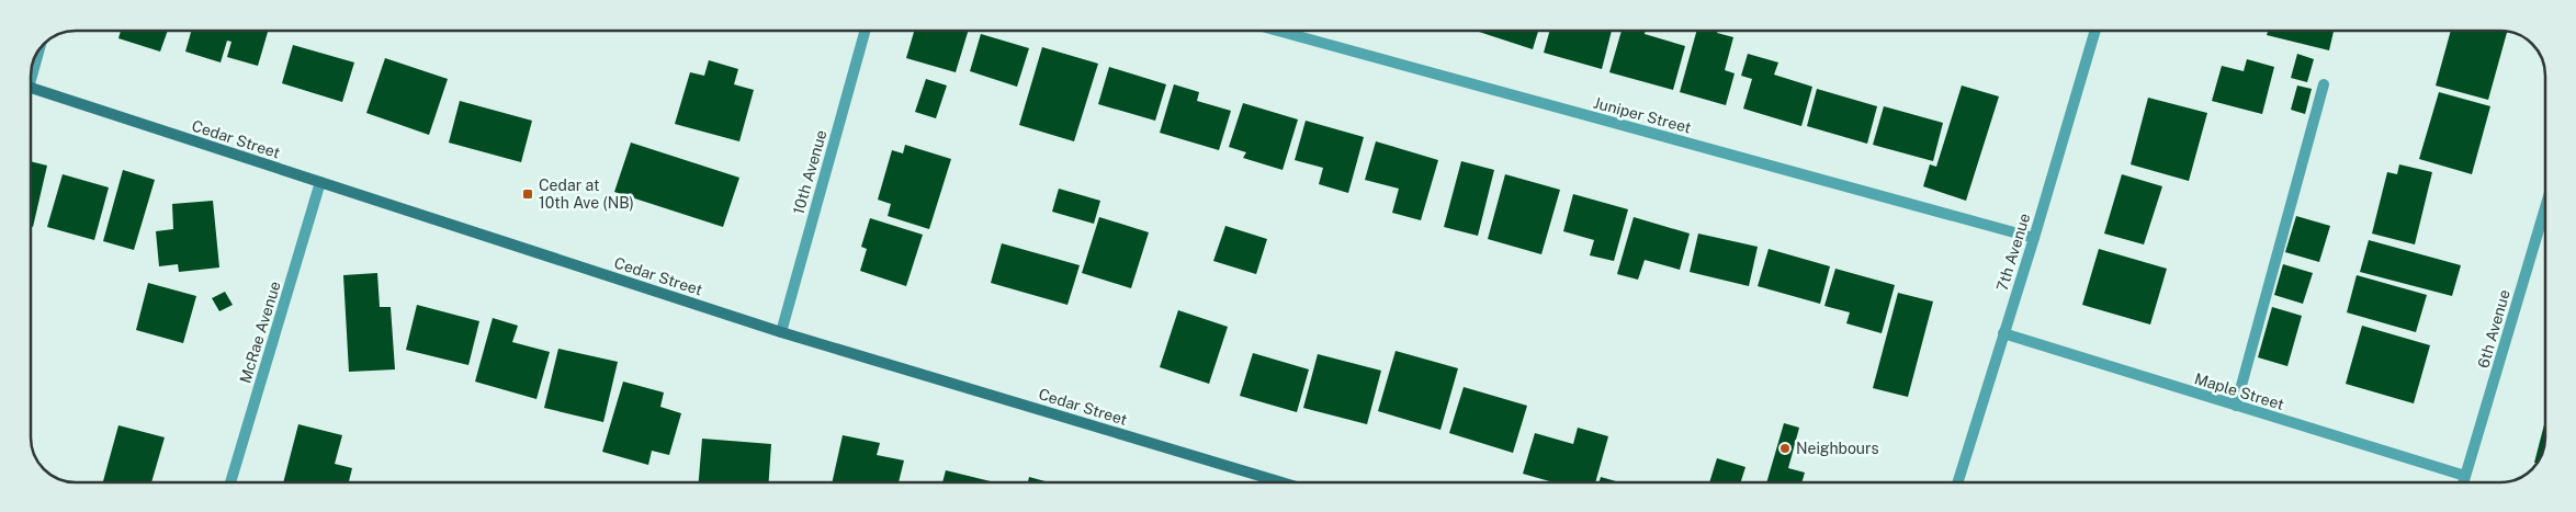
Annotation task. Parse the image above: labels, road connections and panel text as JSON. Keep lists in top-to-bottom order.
{
  "streets": {
    "main road": ["Cedar Street"],
    "street": [
      "Juniper Street",
      "10th Avenue",
      "7th Avenue",
      "6th Avenue",
      "McRae Avenue",
      "Maple Street"
    ]
  },
  "crossings": [
    ["Juniper Street", "7th Avenue"],
    ["Cedar Street", "10th Avenue"],
    ["Cedar Street", "McRae Avenue"],
    ["7th Avenue", "Maple Street"],
    ["6th Avenue", "Maple Street"]
  ],
  "places": {
    "transit": ["Cedar at 10th Ave (NB)"],
    "other": ["Neighbours"]
  }
}
